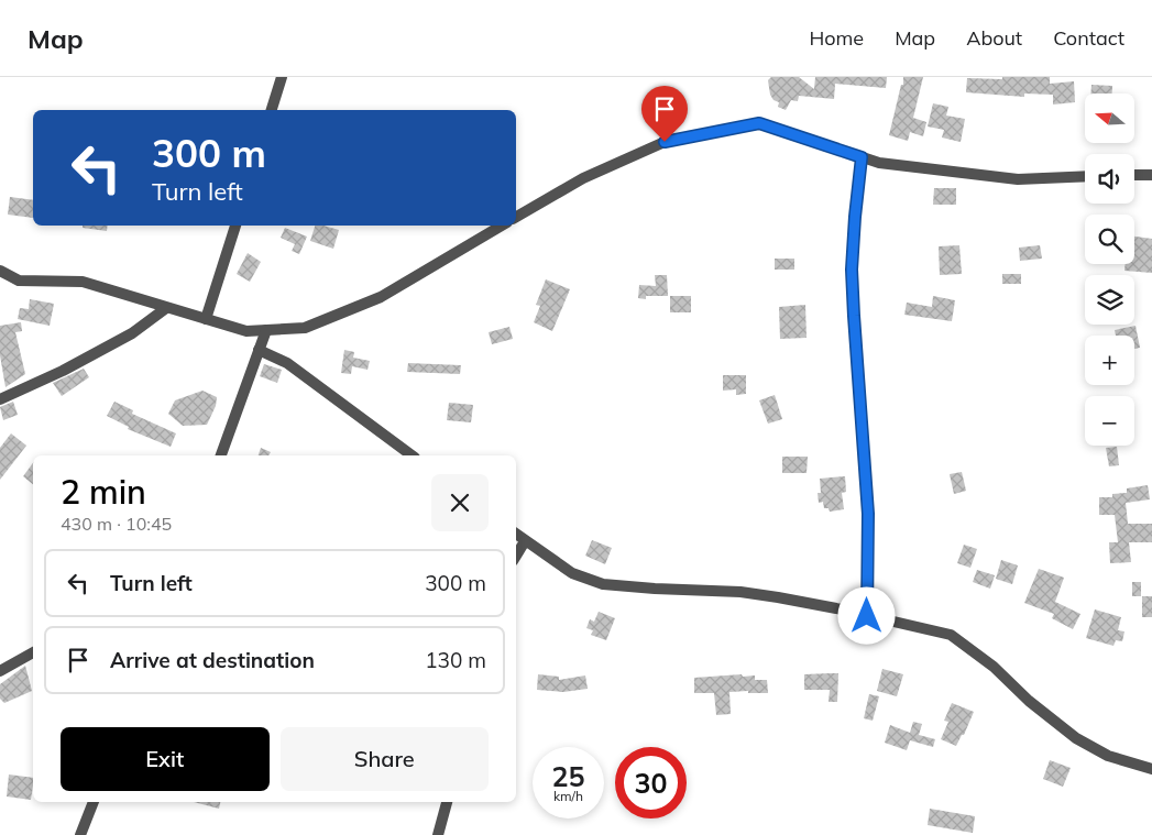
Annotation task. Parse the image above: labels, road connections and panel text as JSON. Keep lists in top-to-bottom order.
{
  "north": "left",
  "page": {
    "header": "Map",
    "nav": [
      "Home",
      "Map",
      "About",
      "Contact"
    ],
    "map_buttons": ["+", "−"],
    "turn": ["300 m", "Turn left"],
    "heading": ["2 min", "430 m · 10:45"],
    "list": [
      {
        "name": "Turn left",
        "value": "300 m"
      },
      {
        "name": "Arrive at destination",
        "value": "130 m"
      }
    ],
    "buttons": ["Exit", "Share"],
    "speed": "25 km/h",
    "limit": "30"
  }
}
